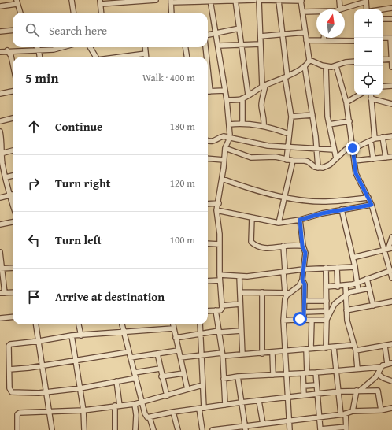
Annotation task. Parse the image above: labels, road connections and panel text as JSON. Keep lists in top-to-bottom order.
{
  "north": "top",
  "page": {
    "map_buttons": ["+", "−"],
    "search": "Search here",
    "heading": ["5 min", "Walk · 400 m"],
    "list": [
      ["Continue", "180 m"],
      ["Turn right", "120 m"],
      ["Turn left", "100 m"],
      "Arrive at destination"
    ]
  }
}
